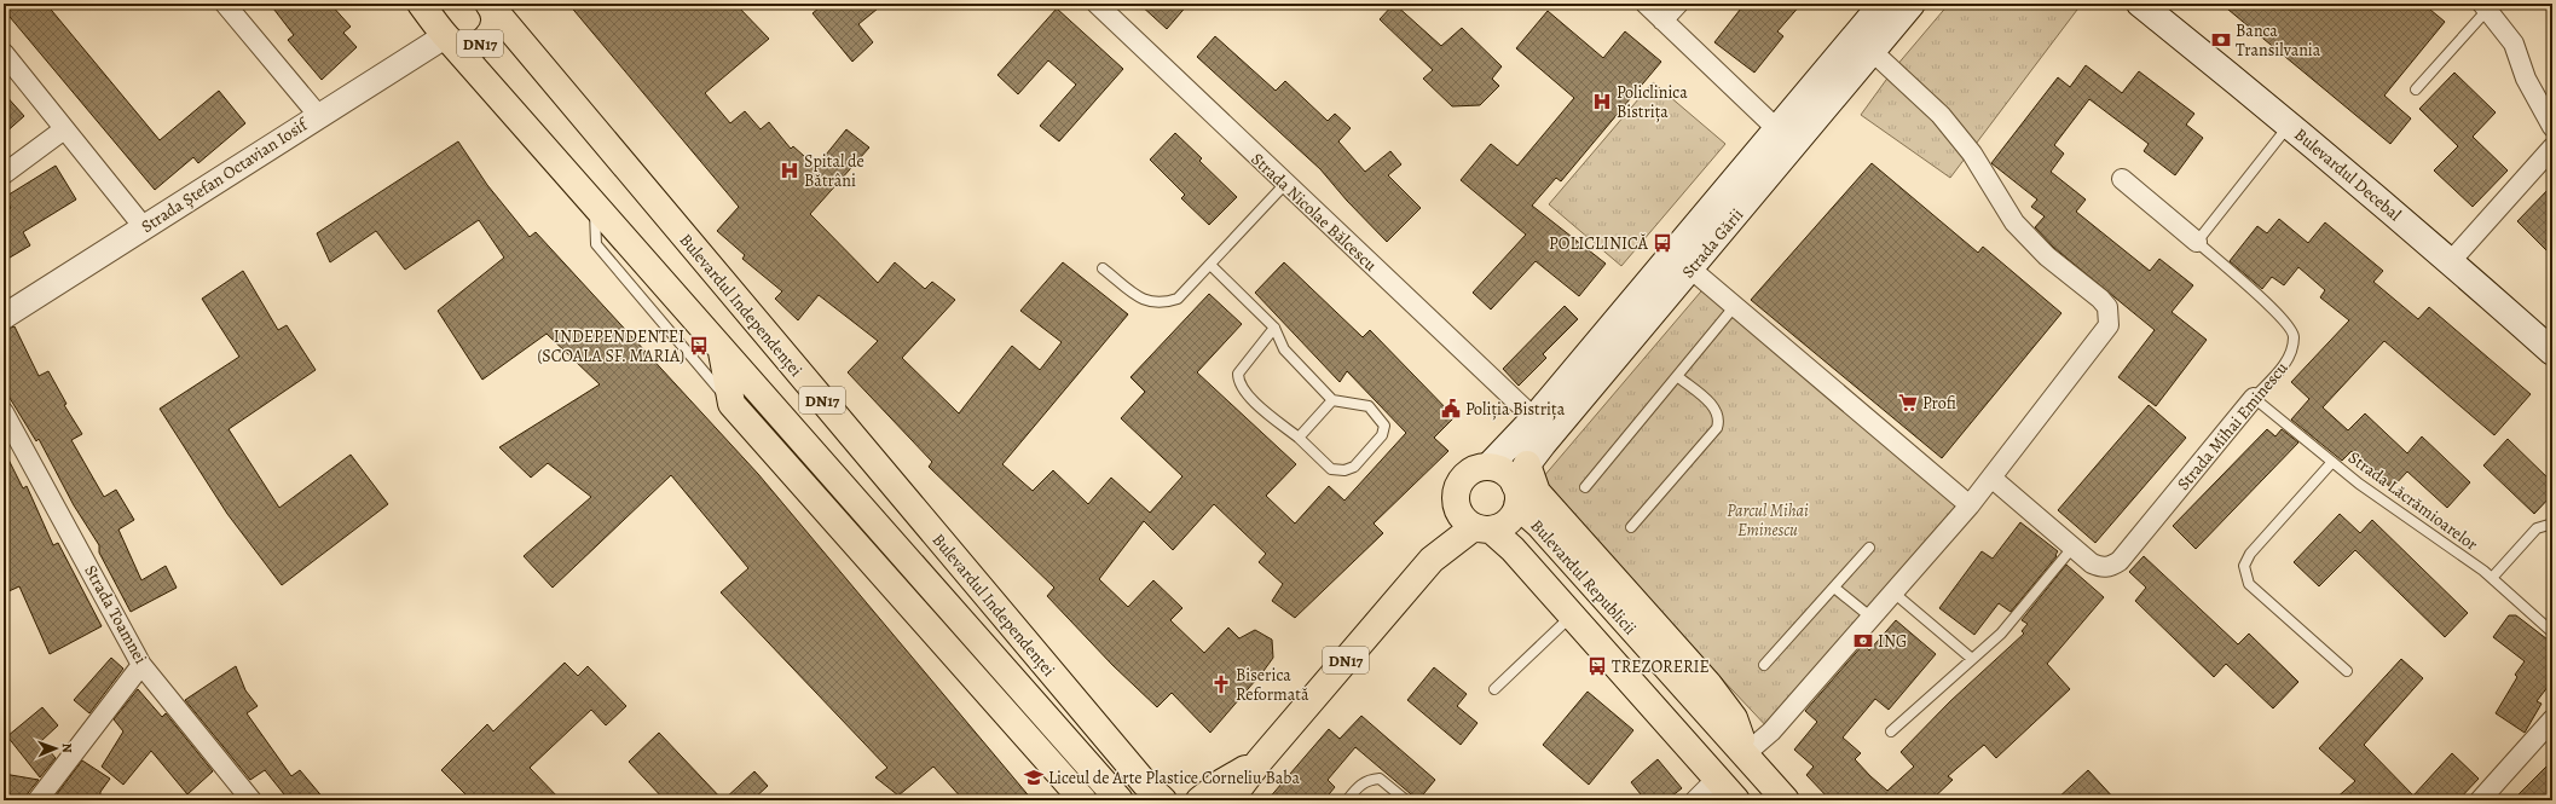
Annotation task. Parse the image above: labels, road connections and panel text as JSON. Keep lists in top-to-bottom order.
{
  "streets": {
    "main road": [
      "DN17",
      "Bulevardul Decebal",
      "Strada Gării",
      "Bulevardul Independenței",
      "Bulevardul Republicii"
    ],
    "street": [
      "Strada Ștefan Octavian Iosif",
      "Strada Nicolae Bălcescu",
      "Strada Mihai Eminescu",
      "Strada Toamnei"
    ],
    "lane": ["Strada Lăcrămioarelor"]
  },
  "crossings": [
    ["DN17", "Strada Ștefan Octavian Iosif"],
    ["DN17", "Strada Gării"],
    ["DN17", "Bulevardul Independenței"],
    ["DN17", "Bulevardul Republicii"],
    ["Strada Ștefan Octavian Iosif", "Bulevardul Independenței"],
    ["Strada Nicolae Bălcescu", "Strada Gării"],
    ["Strada Gării", "Bulevardul Republicii"],
    ["Strada Mihai Eminescu", "Strada Lăcrămioarelor"]
  ],
  "parks": ["Parcul Mihai Eminescu"],
  "places": {
    "bank": ["Banca Transilvania", "ING"],
    "hospital": ["Policlinica Bistrița", "Spital de Bătrâni"],
    "bus stop": ["POLICLINICĂ", "INDEPENDENTEI (SCOALA SF. MARIA)", "TREZORERIE"],
    "supermarket": ["Profi"],
    "public building": ["Poliția Bistrița"],
    "church": ["Biserica Reformată"],
    "school or university": ["Liceul de Arte Plastice Corneliu Baba"]
  },
  "north": "right"
}
